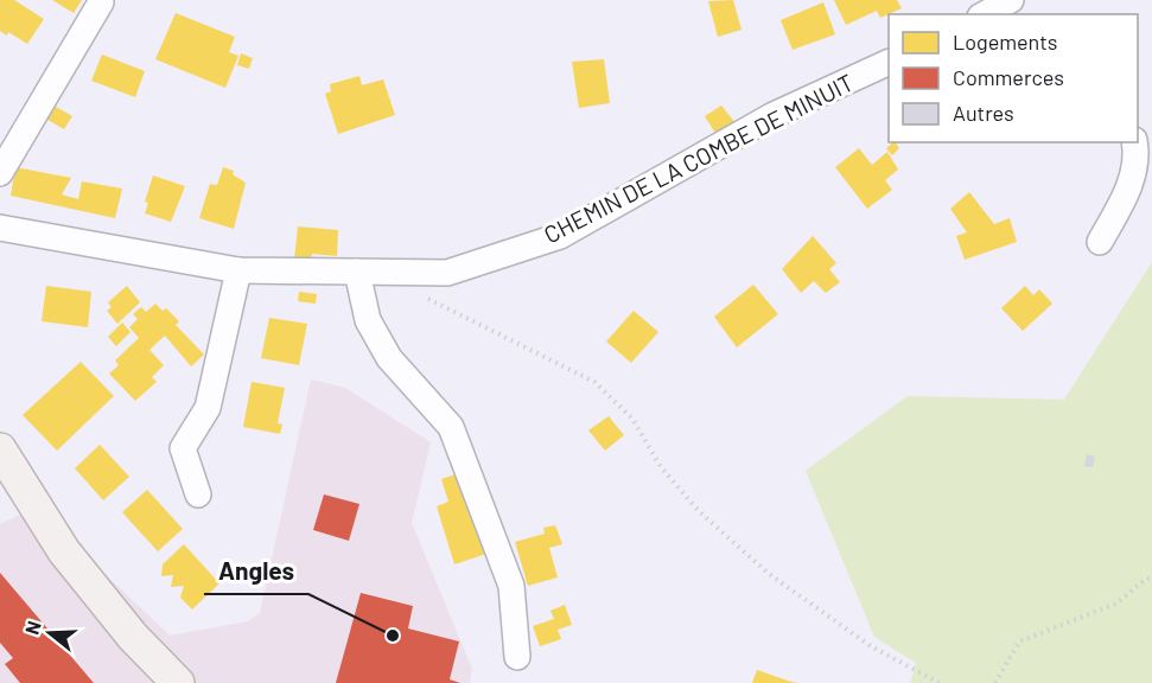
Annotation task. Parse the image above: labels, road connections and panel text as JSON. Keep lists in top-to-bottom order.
{
  "streets": {
    "street": ["CHEMIN DE LA COMBE DE MINUIT"]
  },
  "places": ["Angles"],
  "legend": ["Logements", "Commerces", "Autres"],
  "north": "left"
}
